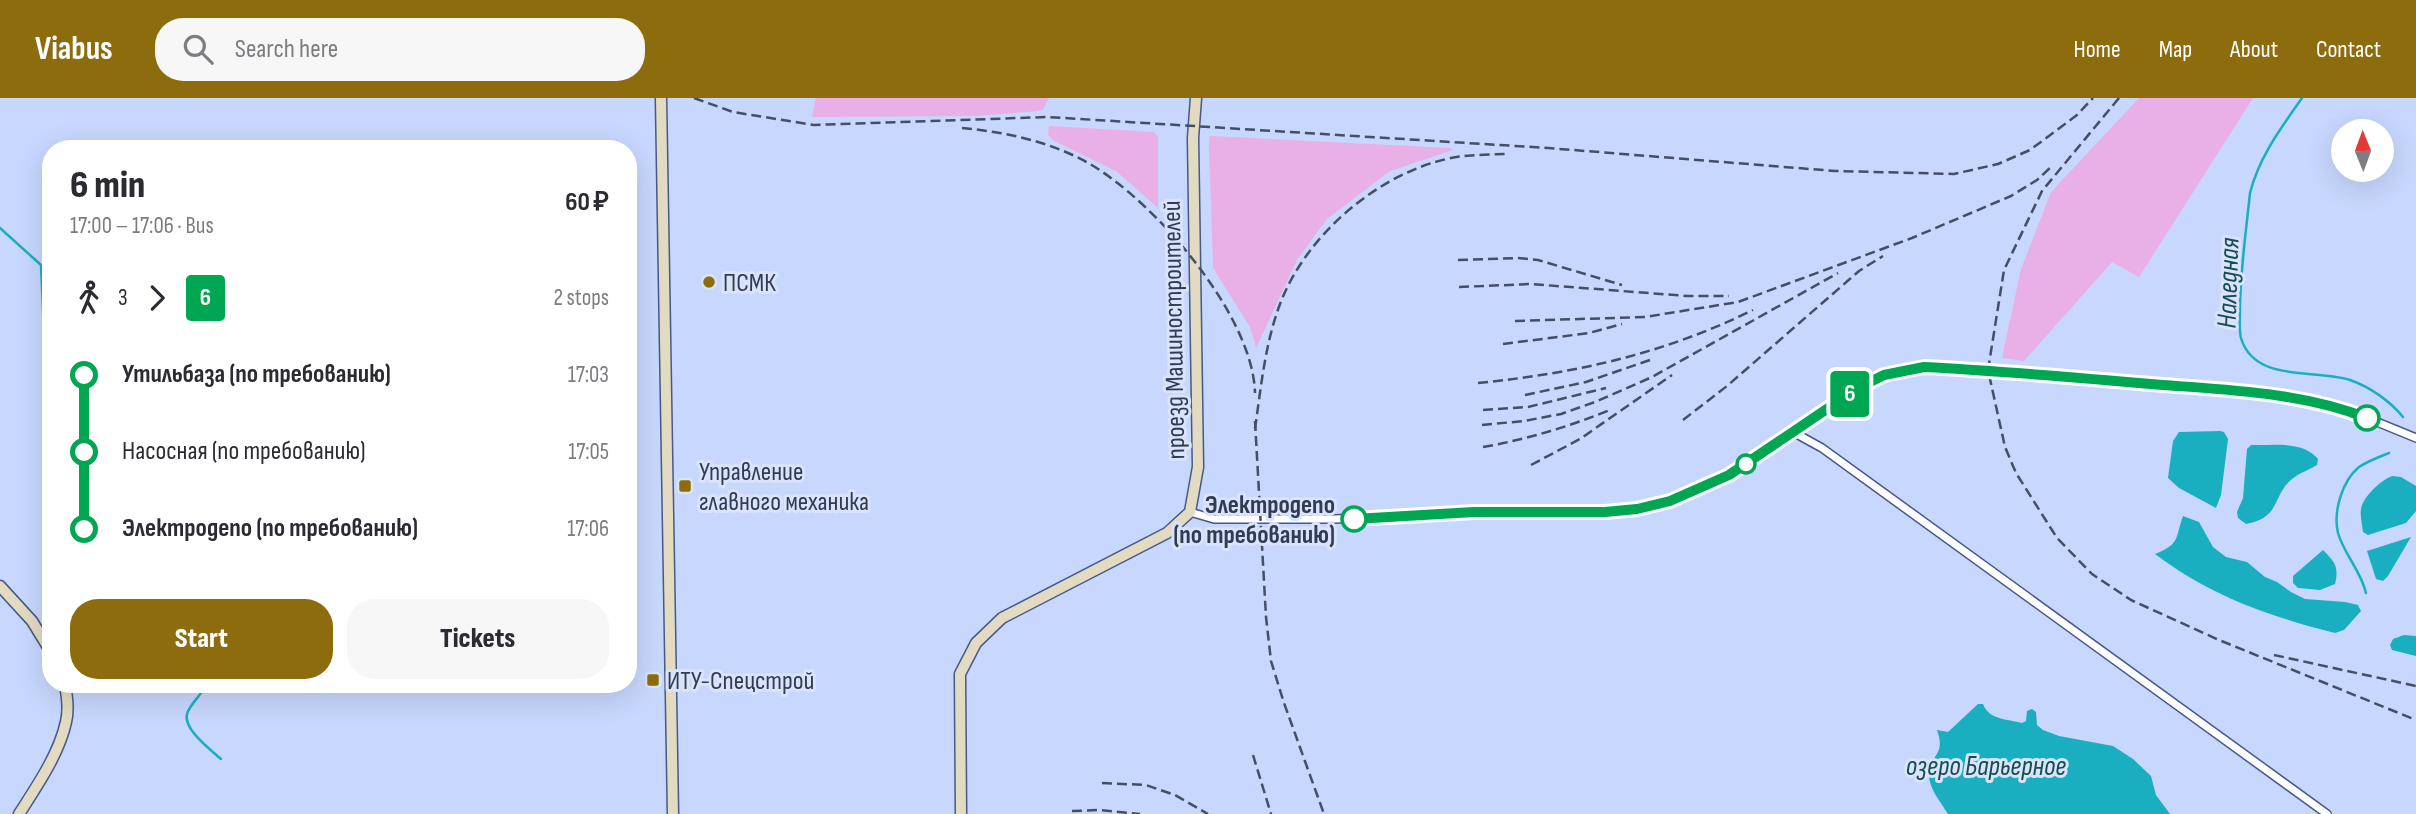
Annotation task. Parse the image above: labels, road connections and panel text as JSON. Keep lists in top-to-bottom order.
{
  "streets": {
    "street": ["проезд Машиностроителей"]
  },
  "water": ["Наледная", "озеро Барьерное"],
  "places": {
    "other": ["ПСМК", "Электродепо (по требованию)"],
    "transit": ["Управление главного механика", "ИТУ-Спецстрой"]
  },
  "lines": ["bus line 6"],
  "north": "top",
  "page": {
    "header": "Viabus",
    "search": "Search here",
    "nav": [
      "Home",
      "Map",
      "About",
      "Contact"
    ],
    "on_map": "6",
    "heading": ["6 min", "17:00 – 17:06 · Bus", "60 ₽"],
    "legs": ["3", "6", "2 stops"],
    "list": [
      {
        "name": "Утильбаза (по требованию)",
        "value": "17:03"
      },
      {
        "name": "Насосная (по требованию)",
        "value": "17:05"
      },
      {
        "name": "Электродепо (по требованию)",
        "value": "17:06"
      }
    ],
    "buttons": ["Start", "Tickets"]
  }
}
